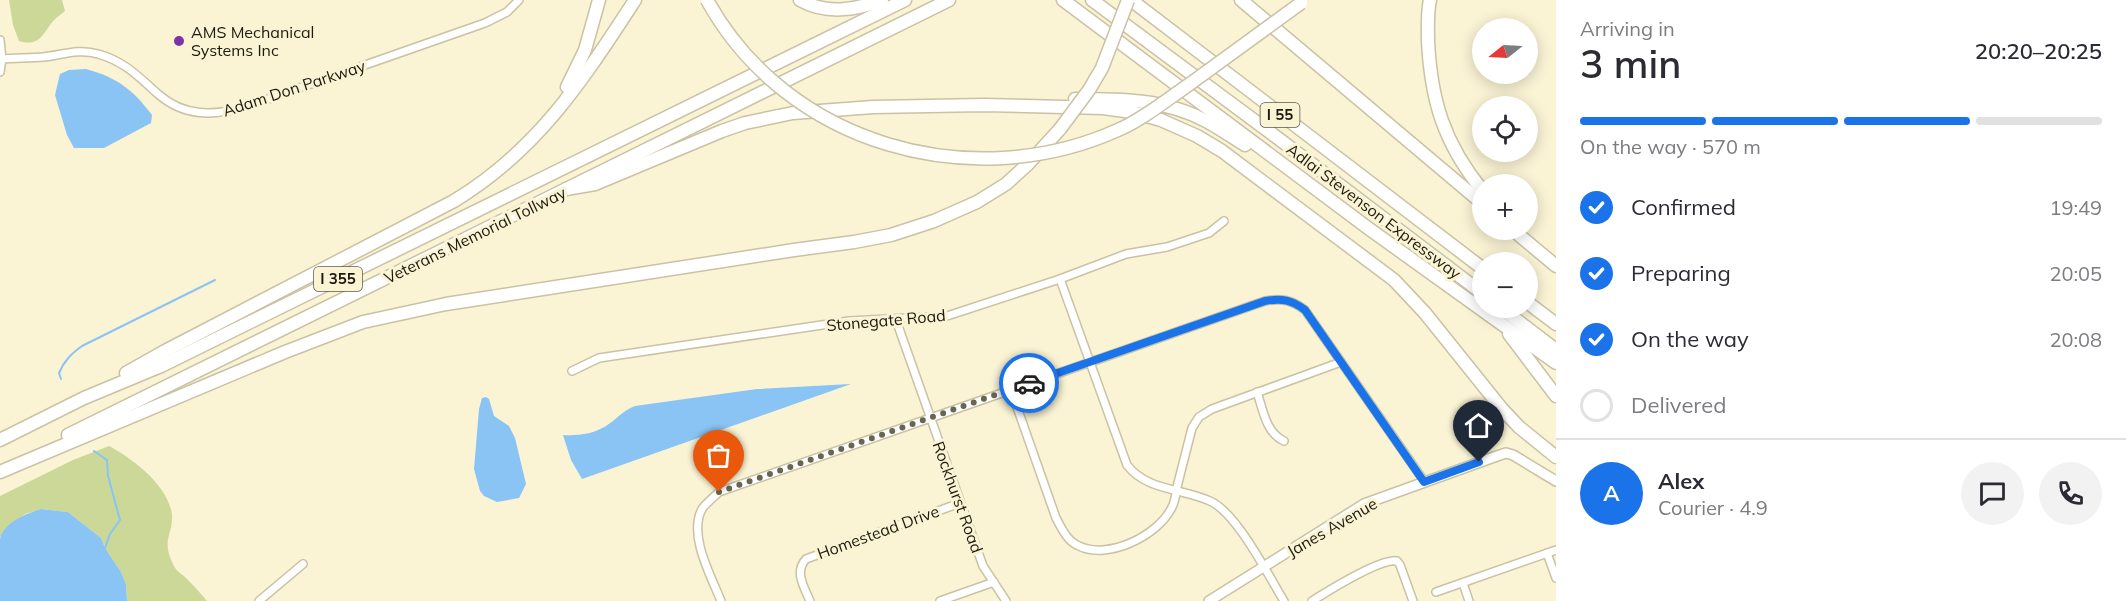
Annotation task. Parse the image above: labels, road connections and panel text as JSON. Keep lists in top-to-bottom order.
{
  "streets": {
    "highway": [
      "I 55",
      "Adlai Stevenson Expressway",
      "Veterans Memorial Tollway",
      "I 355"
    ],
    "street": [
      "Adam Don Parkway",
      "Stonegate Road",
      "Rockhurst Road",
      "Janes Avenue",
      "Homestead Drive"
    ]
  },
  "crossings": [
    ["Stonegate Road", "Rockhurst Road"],
    ["Rockhurst Road", "Homestead Drive"]
  ],
  "places": ["AMS Mechanical Systems Inc"],
  "north": "left",
  "page": {
    "heading": ["3 min", "Arriving in", "20:20–20:25"],
    "panel": ["Alex", "Courier · 4.9"],
    "map_buttons": ["+", "−"],
    "bar": "On the way · 570 m",
    "list": [
      ["Confirmed", "19:49"],
      ["Preparing", "20:05"],
      ["On the way", "20:08"],
      "Delivered"
    ],
    "round": "A"
  }
}
